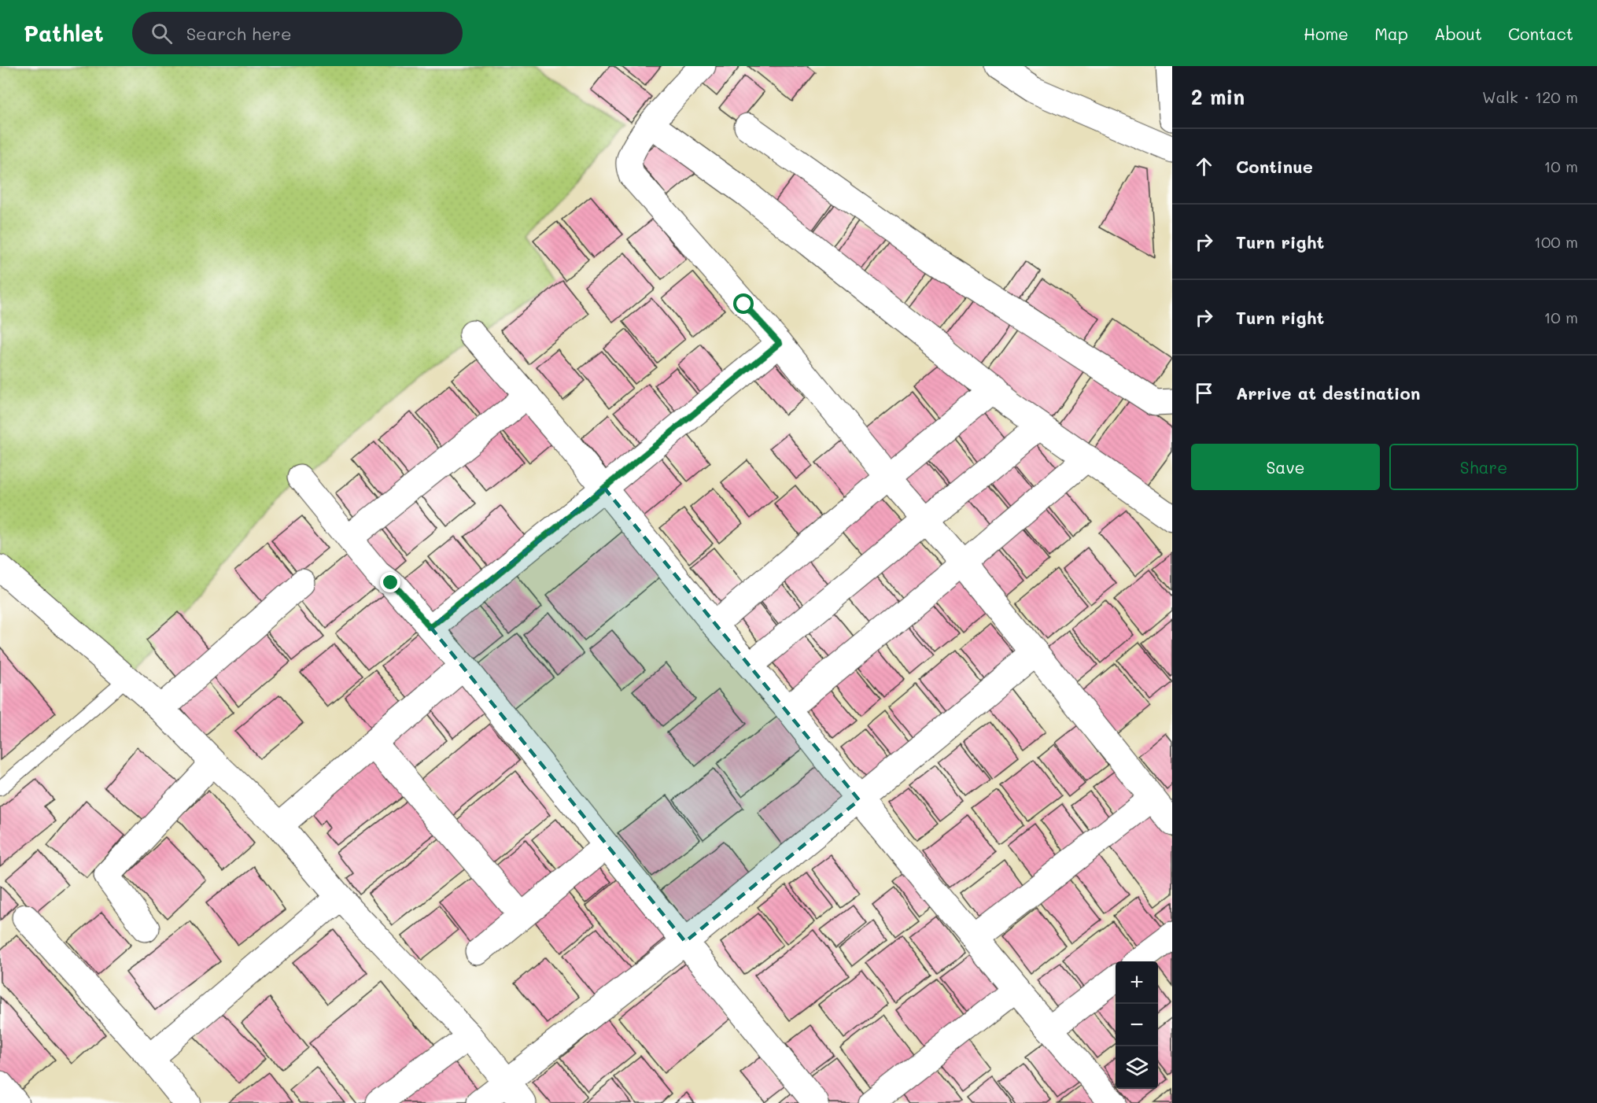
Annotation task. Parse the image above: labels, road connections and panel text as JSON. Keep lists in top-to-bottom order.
{
  "page": {
    "header": "Pathlet",
    "search": "Search here",
    "nav": [
      "Home",
      "Map",
      "About",
      "Contact"
    ],
    "heading": ["2 min", "Walk · 120 m"],
    "list": [
      ["Continue", "10 m"],
      ["Turn right", "100 m"],
      ["Turn right", "10 m"],
      "Arrive at destination"
    ],
    "buttons": ["Save", "Share"],
    "map_buttons": ["+", "−"]
  }
}
